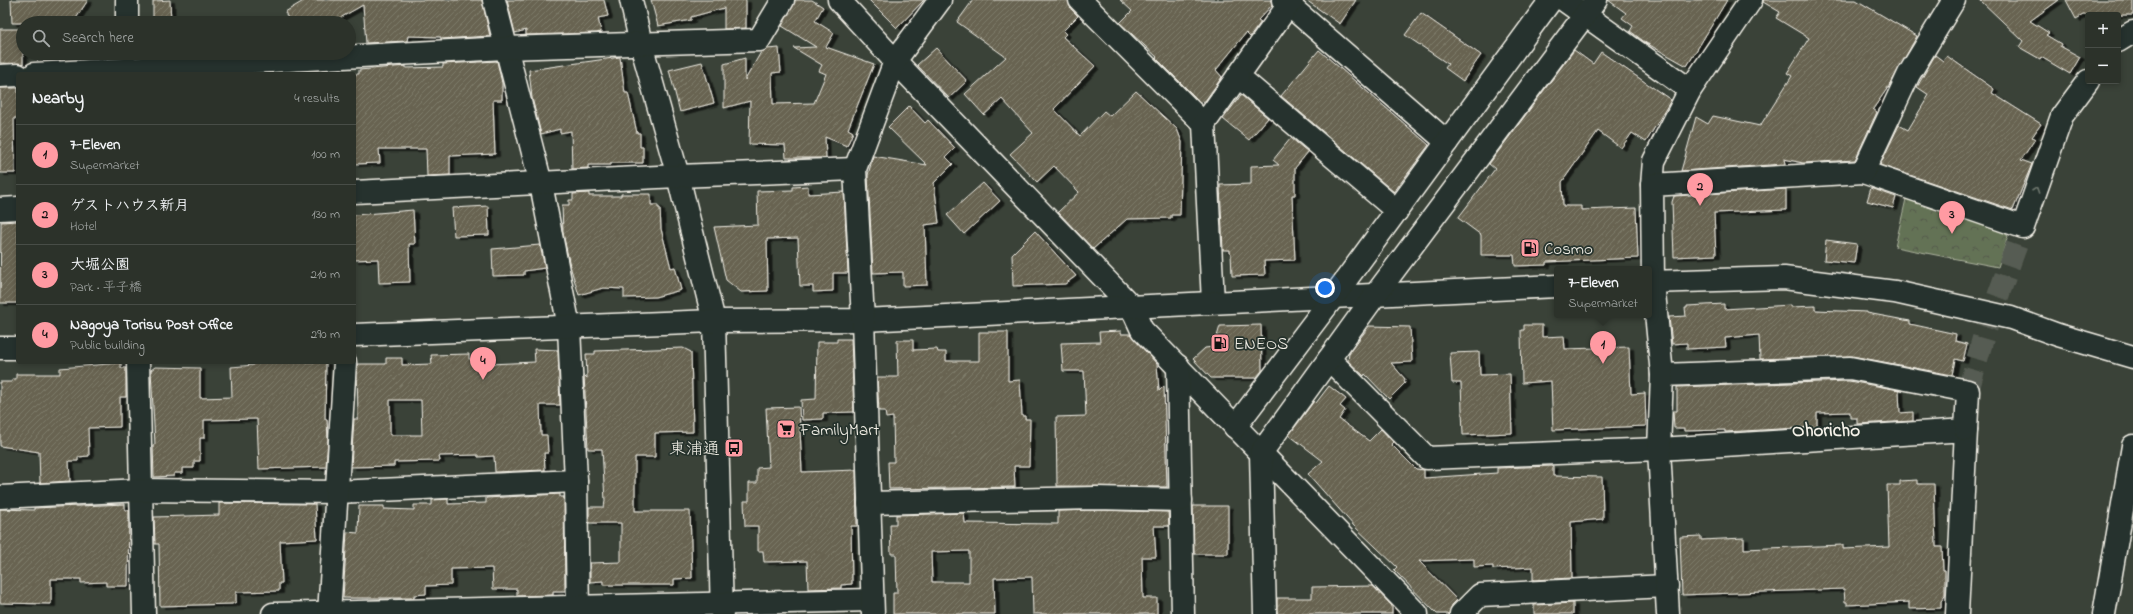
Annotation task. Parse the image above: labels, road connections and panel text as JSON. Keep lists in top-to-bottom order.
{
  "districts": ["Ohoricho"],
  "places": {
    "fuel station": ["Cosmo", "ENEOS"],
    "supermarket": ["FamilyMart"],
    "bus stop": ["東浦通"]
  },
  "page": {
    "map_buttons": ["+", "−"],
    "search": "Search here",
    "heading": ["Nearby", "4 results"],
    "list": [
      {
        "mark": "1",
        "name": "7-Eleven",
        "note": "Supermarket",
        "value": "100 m"
      },
      {
        "mark": "2",
        "name": "ゲストハウス新月",
        "note": "Hotel",
        "value": "130 m"
      },
      {
        "mark": "3",
        "name": "大堀公園",
        "note": "Park · 平子橋",
        "value": "210 m"
      },
      {
        "mark": "4",
        "name": "Nagoya Torisu Post Office",
        "note": "Public building",
        "value": "290 m"
      }
    ],
    "pins": [
      "2",
      "3",
      "1",
      "4"
    ],
    "popup": ["7-Eleven", "Supermarket"]
  }
}
